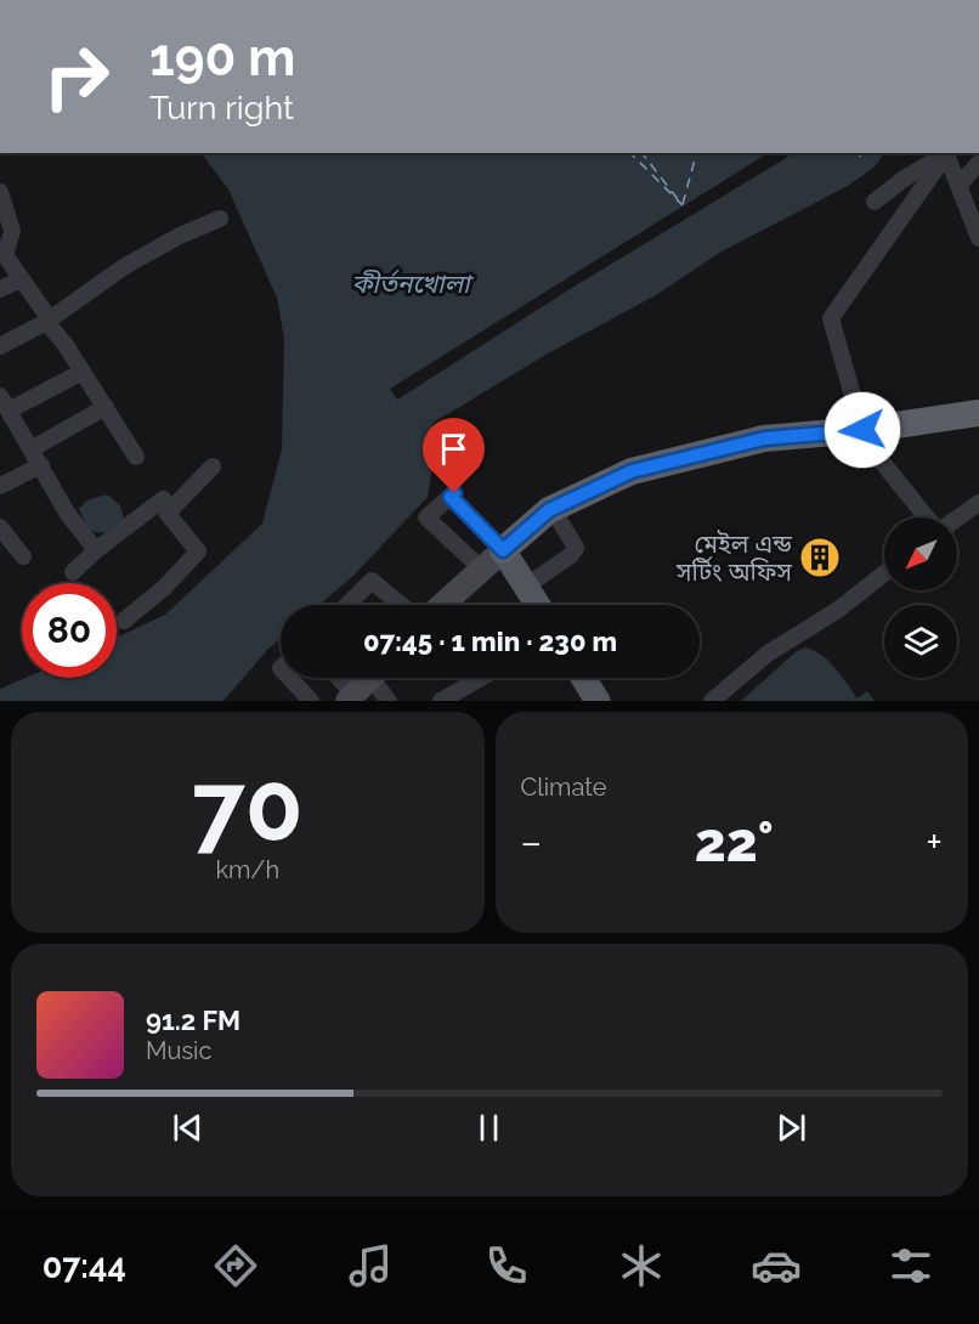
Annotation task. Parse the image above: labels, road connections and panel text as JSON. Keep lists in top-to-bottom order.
{
  "water": ["কীর্তনখোলা"],
  "places": {
    "building": ["মেইল এন্ড সর্টিং অফিস"]
  },
  "north": "bottom left",
  "page": {
    "turn": ["190 m", "Turn right"],
    "limit": "80",
    "trip": "07:45 · 1 min · 230 m",
    "tile": [
      ["70", "km/h"],
      "Climate"
    ],
    "heat": ["−", "22°", "+"],
    "song": ["91.2 FM", "Music"],
    "tabs": "07:44"
  }
}
